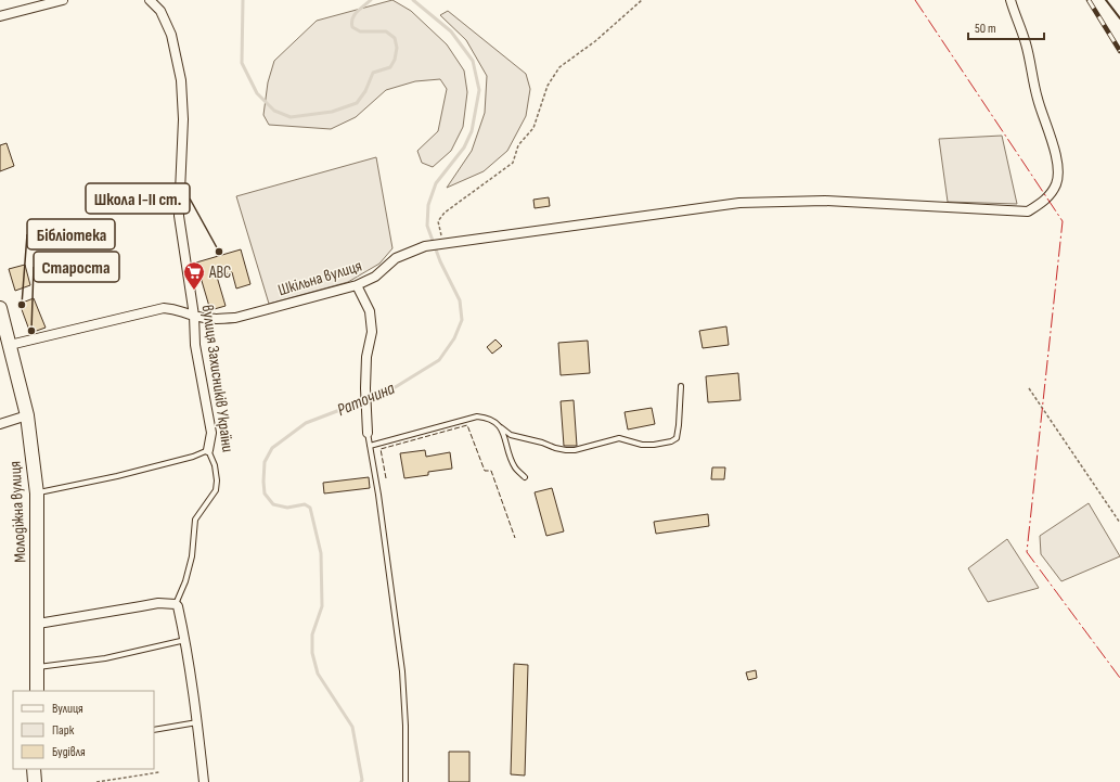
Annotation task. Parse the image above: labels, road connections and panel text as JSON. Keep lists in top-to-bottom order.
{
  "streets": {
    "street": ["Шкільна вулиця", "вулиця Захисників України", "Молодіжна вулиця"]
  },
  "crossings": [
    ["Шкільна вулиця", "вулиця Захисників України"],
    ["Шкільна вулиця", "Молодіжна вулиця"]
  ],
  "water": ["Раточина"],
  "places": {
    "other": ["Школа І-ІІ ст.", "Бібліотека", "Староста"],
    "supermarket": ["ABC"]
  },
  "legend": ["Вулиця", "Парк", "Будівля"],
  "scale_bar": "50 m"
}
